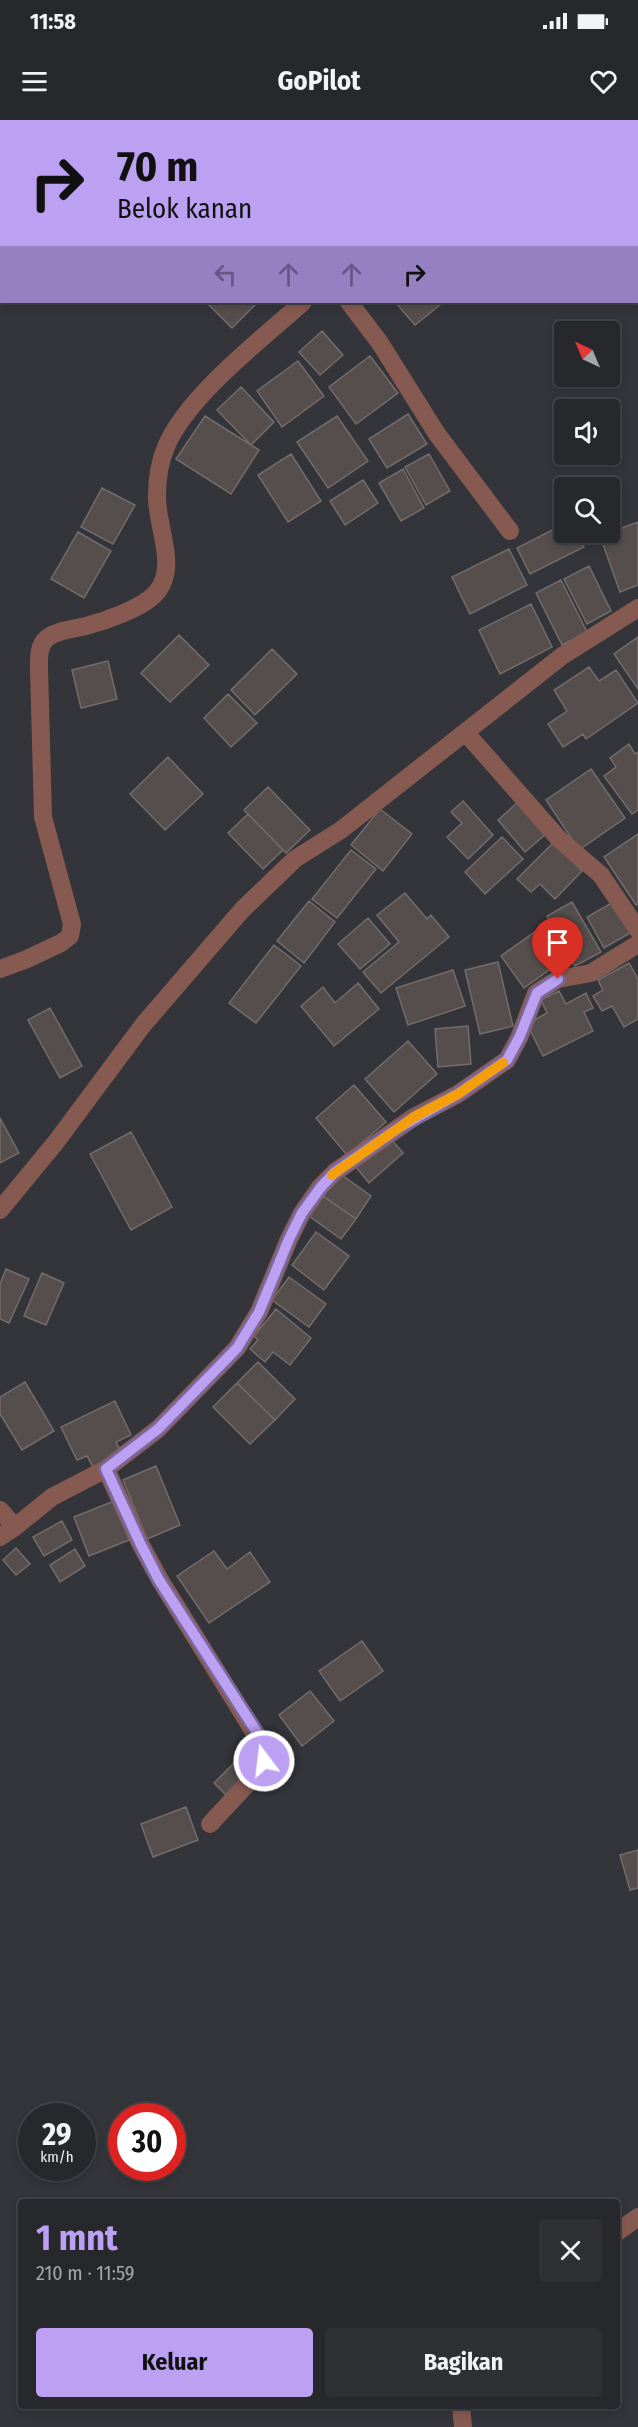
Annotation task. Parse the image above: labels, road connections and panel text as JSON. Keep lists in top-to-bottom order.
{
  "north": "top left",
  "page": {
    "status": "11:58",
    "header": "GoPilot",
    "turn": ["70 m", "Belok kanan"],
    "speed": "29 km/h",
    "limit": "30",
    "heading": ["1 mnt", "210 m · 11:59"],
    "buttons": ["Keluar", "Bagikan"]
  }
}
